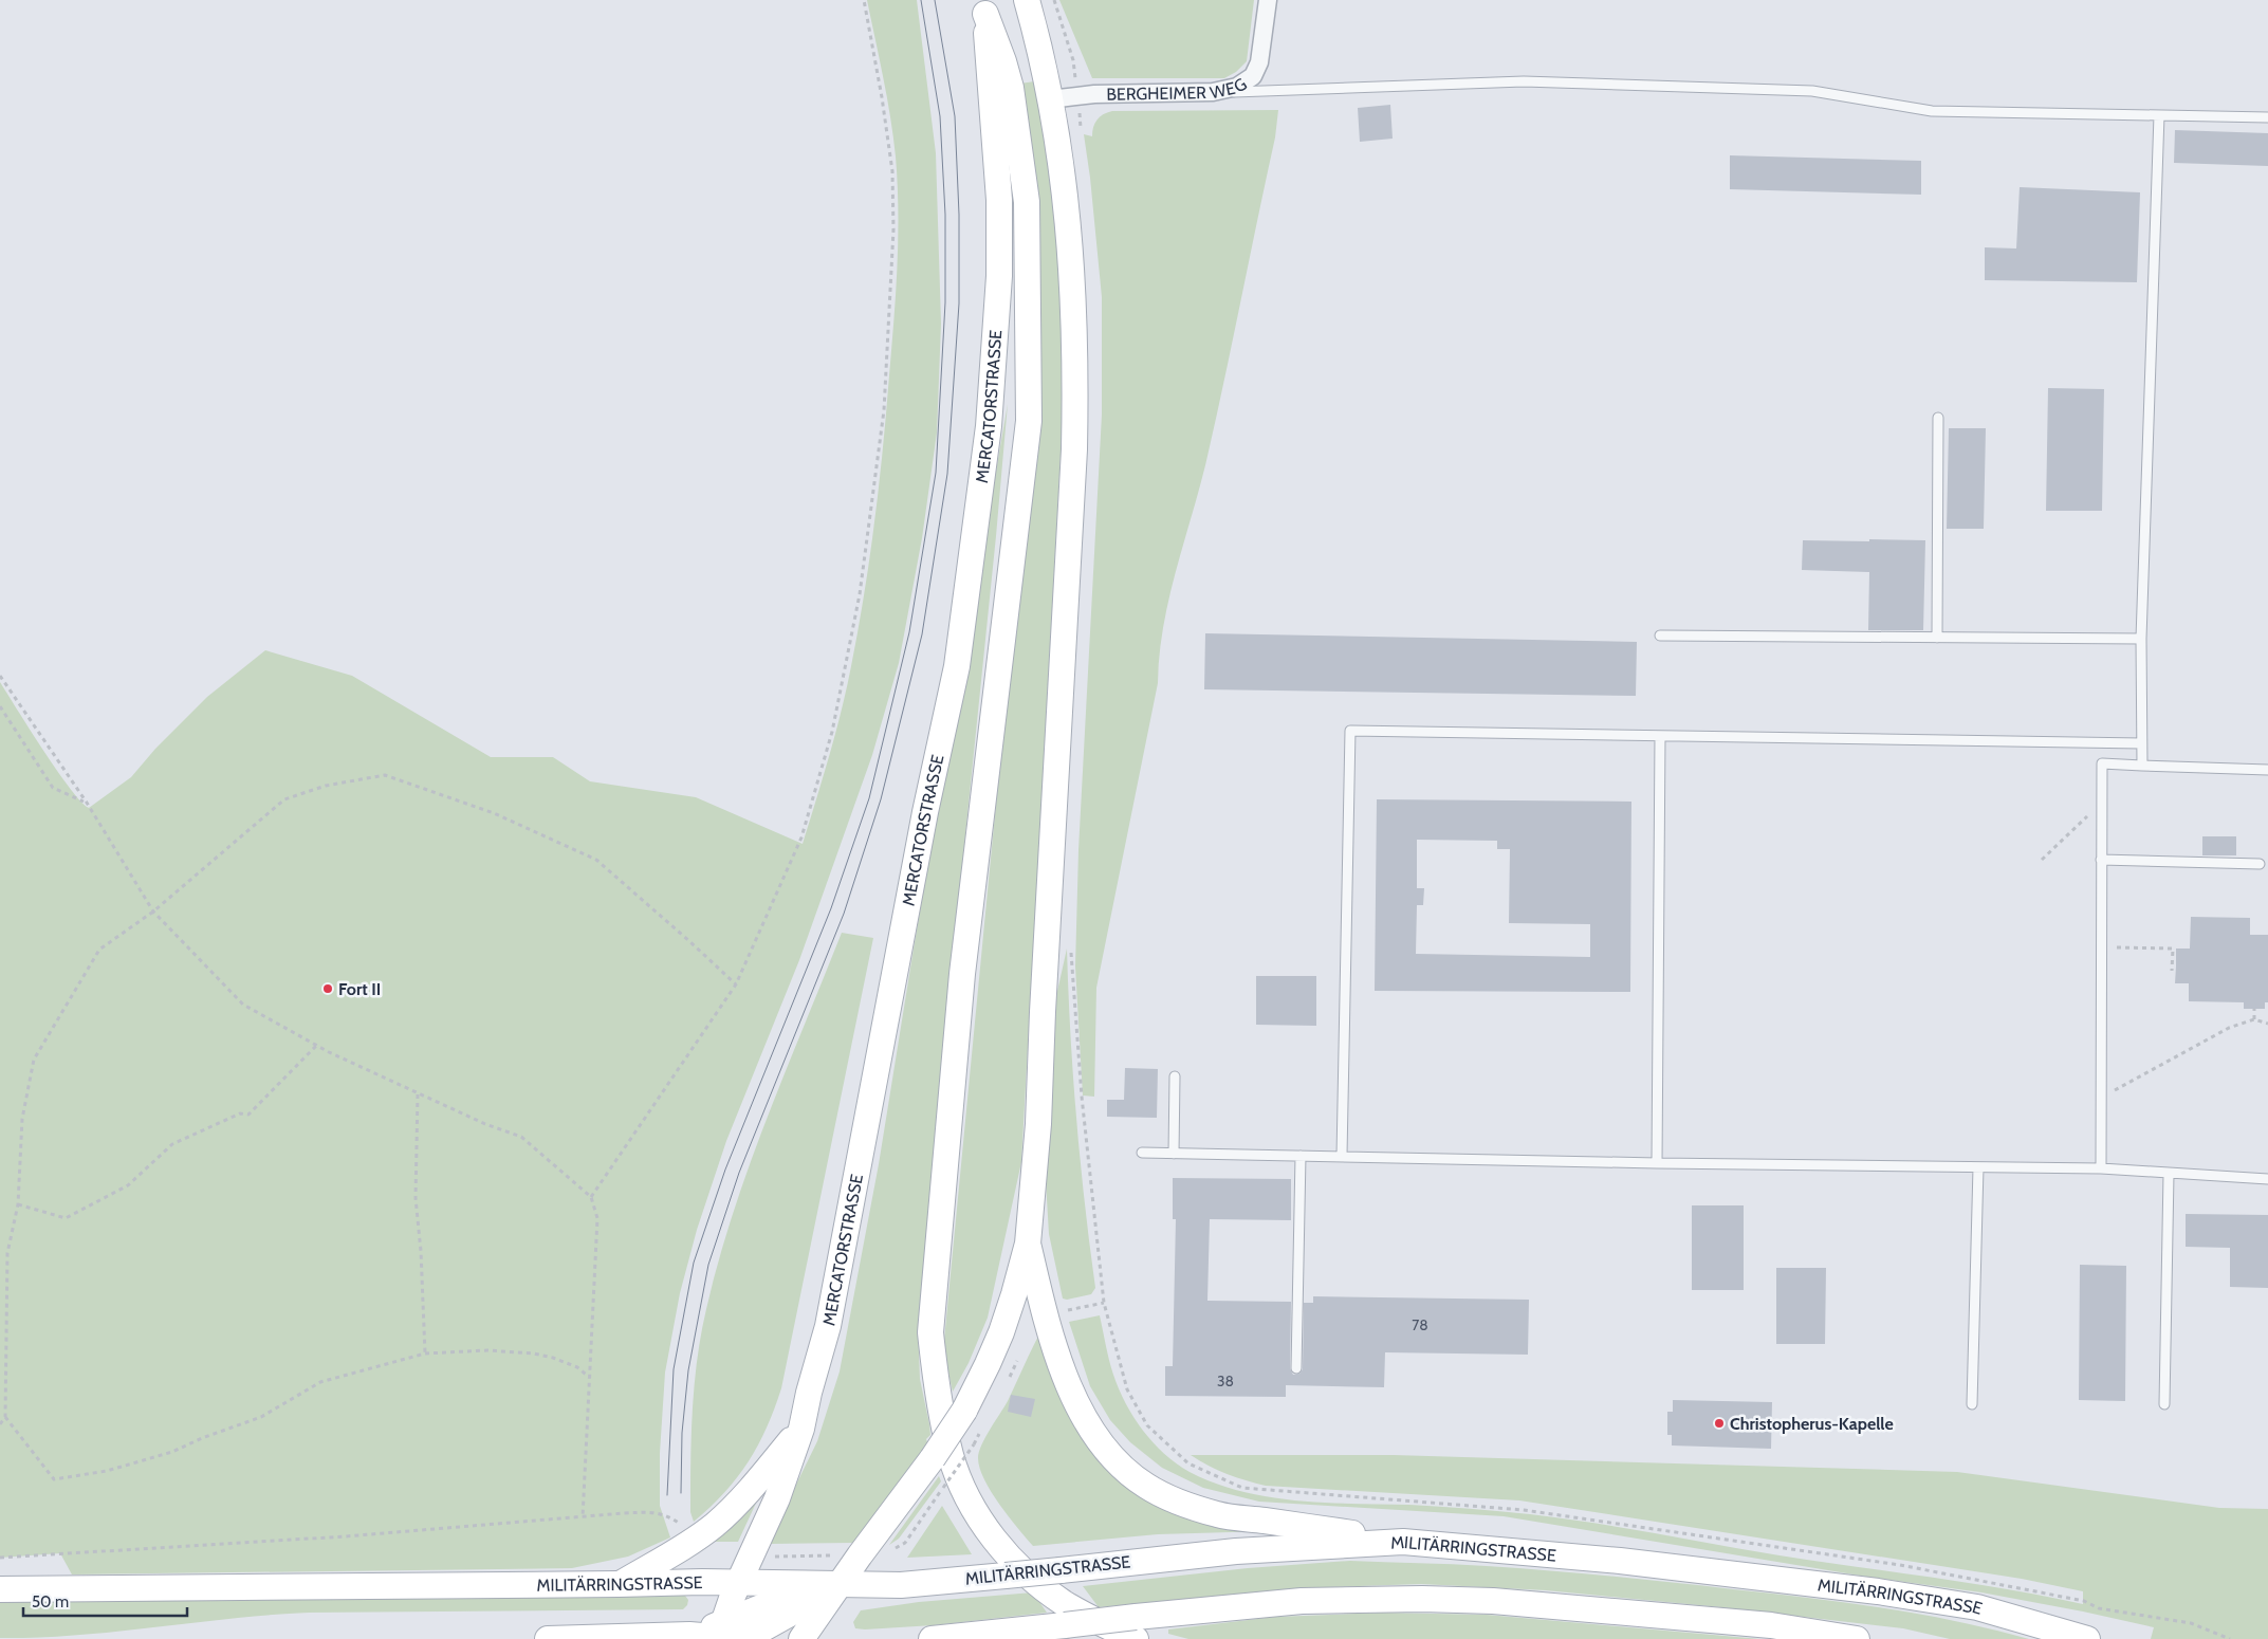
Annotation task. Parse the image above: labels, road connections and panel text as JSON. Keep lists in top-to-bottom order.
{
  "streets": {
    "main road": ["MERCATORSTRASSE", "MILITÄRRINGSTRASSE"],
    "street": ["BERGHEIMER WEG"]
  },
  "crossings": [
    ["MERCATORSTRASSE", "MILITÄRRINGSTRASSE"]
  ],
  "places": ["Fort II", "Christopherus-Kapelle"],
  "house_numbers": ["78", "38"],
  "scale_bar": "50 m"
}
